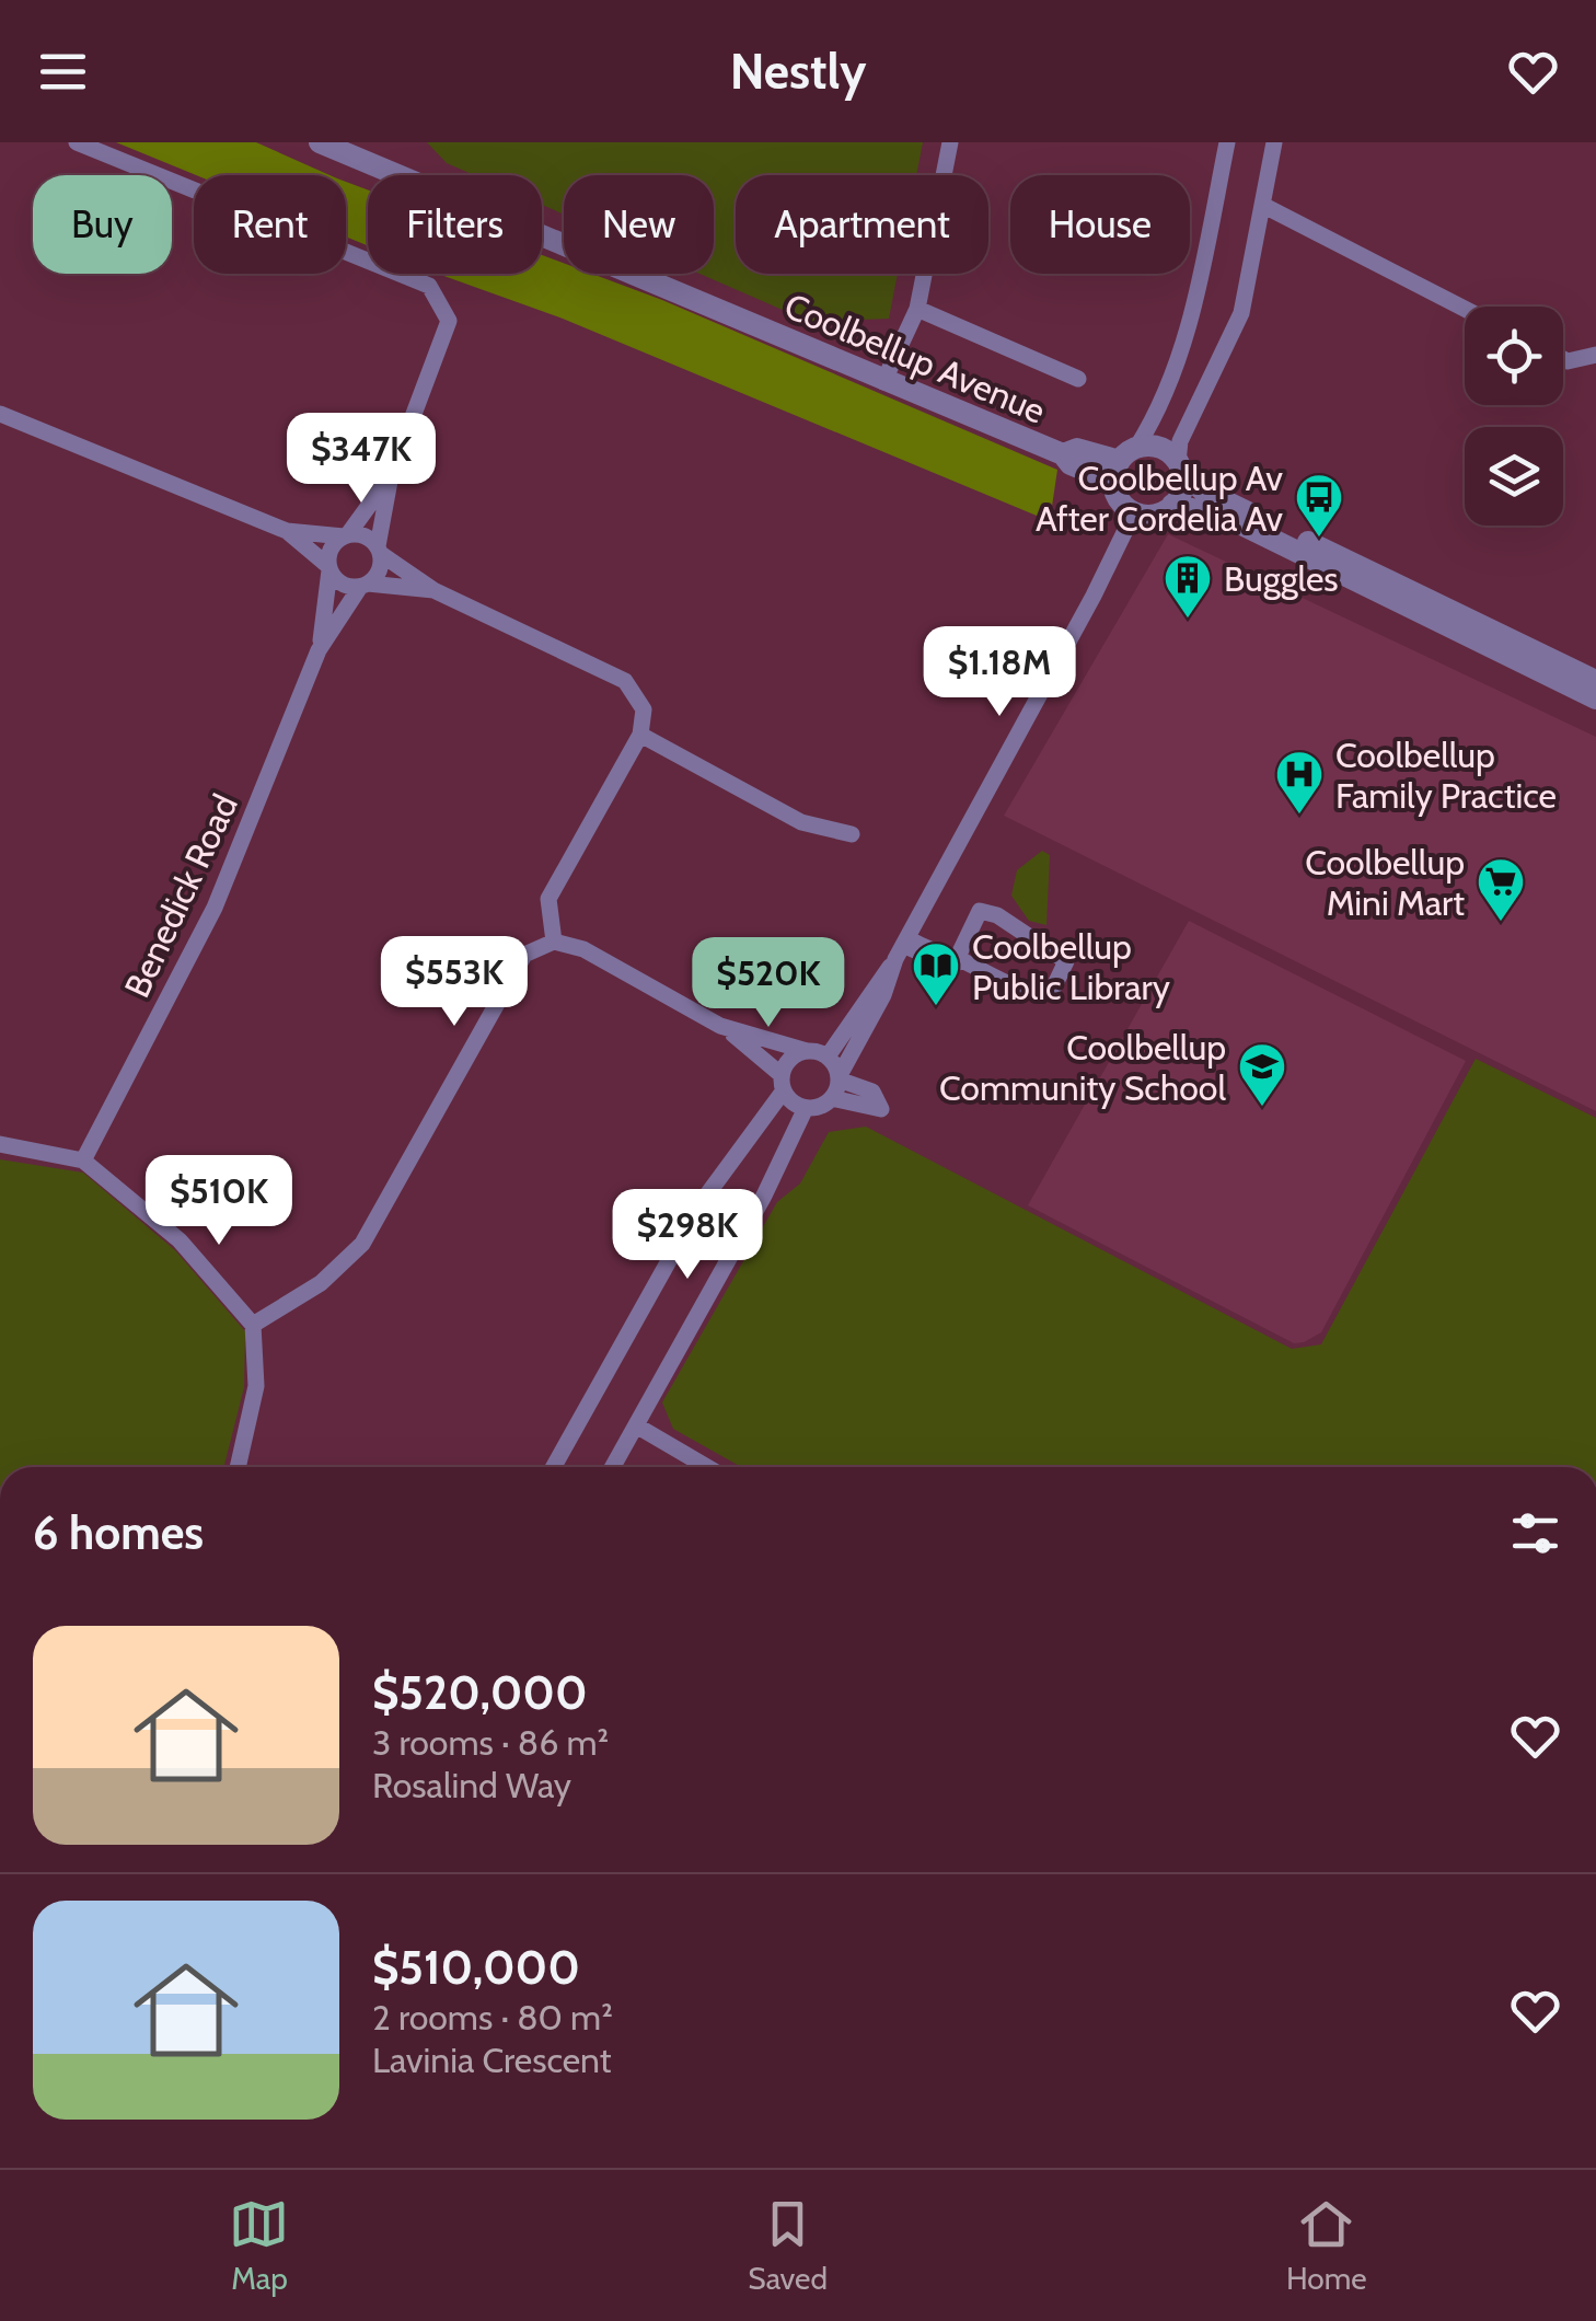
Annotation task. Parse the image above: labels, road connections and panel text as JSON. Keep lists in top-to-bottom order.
{
  "streets": {
    "street": ["Coolbellup Avenue", "Benedick Road"]
  },
  "places": {
    "bus stop": ["Coolbellup Av After Cordelia Av"],
    "building": ["Buggles"],
    "hospital": ["Coolbellup Family Practice"],
    "supermarket": ["Coolbellup Mini Mart"],
    "library": ["Coolbellup Public Library"],
    "school or university": ["Coolbellup Community School"]
  },
  "page": {
    "header": "Nestly",
    "chip": [
      "Buy",
      "Rent",
      "Filters",
      "New",
      "Apartment",
      "House"
    ],
    "price": [
      "$347K",
      "$1.18M",
      "$553K",
      "$520K",
      "$510K",
      "$298K"
    ],
    "heading": "6 homes",
    "list": [
      {
        "name": "$520,000",
        "note": "3 rooms · 86 m² · Rosalind Way"
      },
      {
        "name": "$510,000",
        "note": "2 rooms · 80 m² · Lavinia Crescent"
      }
    ],
    "tabs": ["Map", "Saved", "Home"]
  }
}
